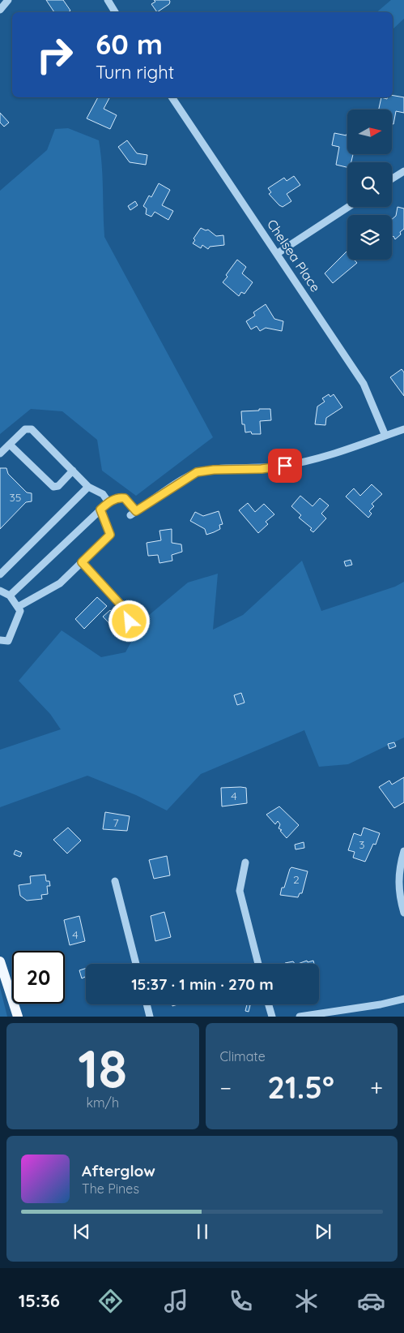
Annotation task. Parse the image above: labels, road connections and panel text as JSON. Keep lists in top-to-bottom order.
{
  "streets": {
    "street": ["Chelsea Place"]
  },
  "house_numbers": [
    "35",
    "4",
    "7",
    "3",
    "2",
    "4"
  ],
  "north": "right",
  "page": {
    "turn": ["60 m", "Turn right"],
    "limit": "20",
    "trip": "15:37 · 1 min · 270 m",
    "tile": [
      ["18", "km/h"],
      "Climate"
    ],
    "heat": ["−", "21.5°", "+"],
    "song": ["Afterglow", "The Pines"],
    "tabs": "15:36"
  }
}
